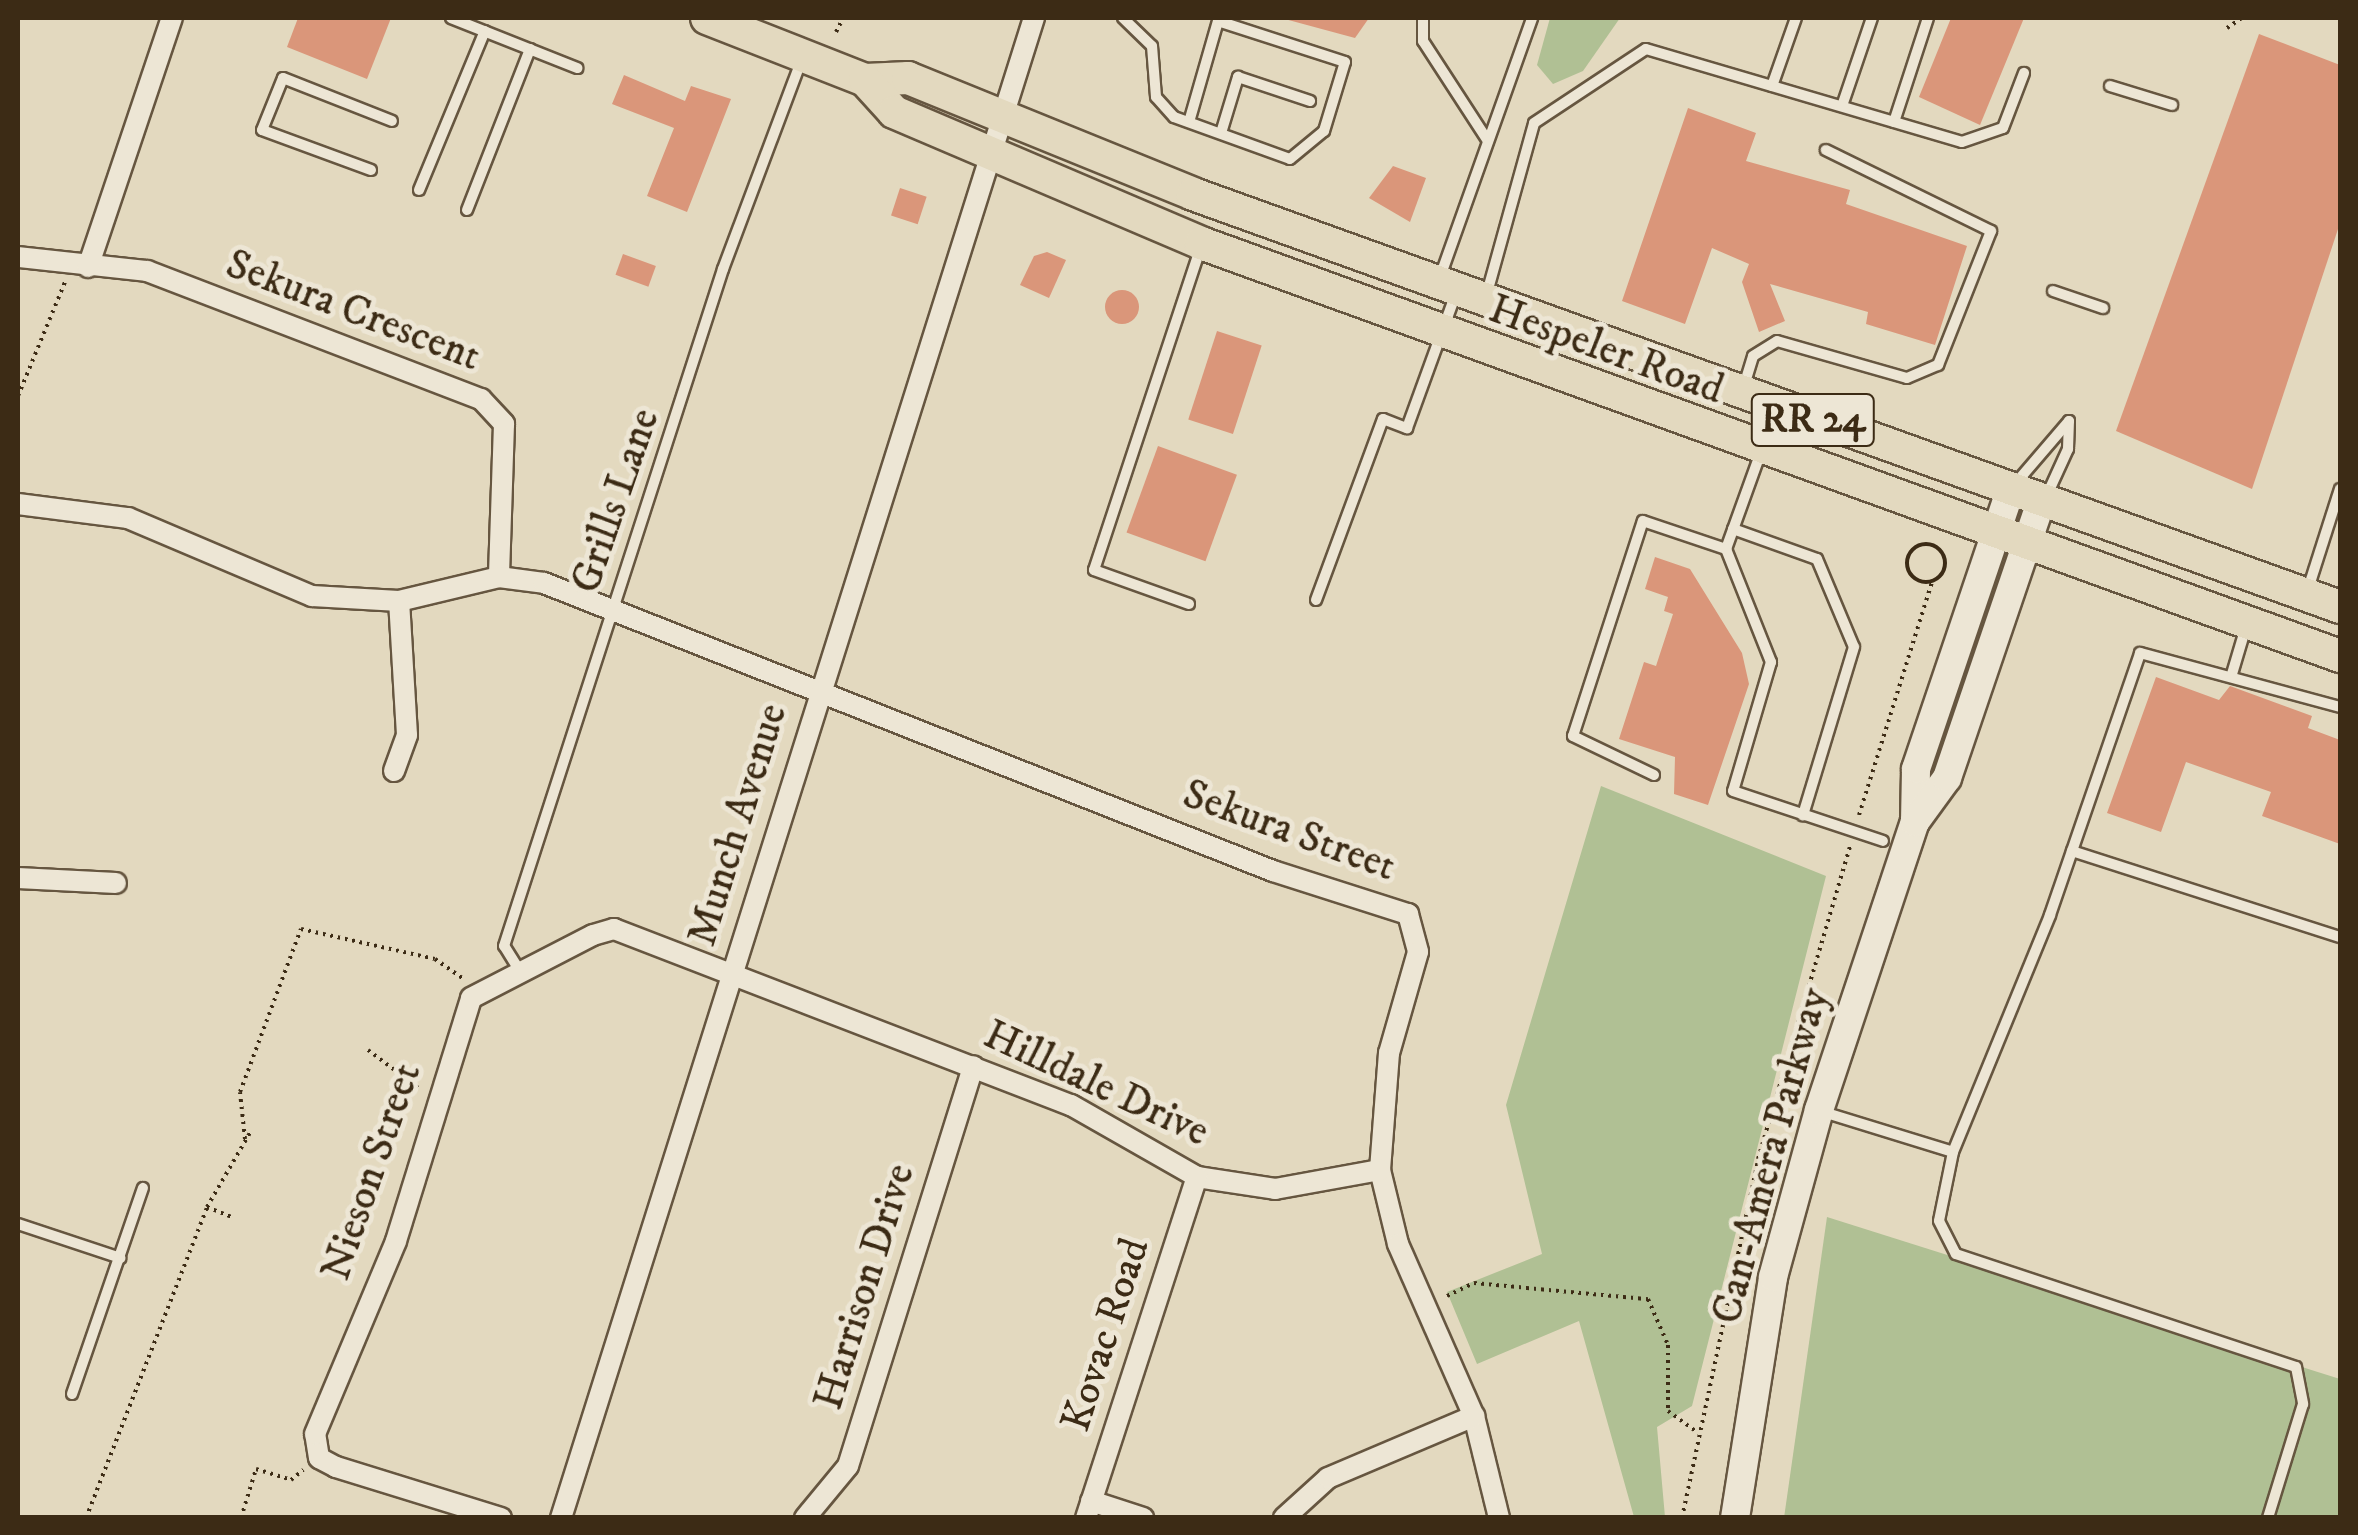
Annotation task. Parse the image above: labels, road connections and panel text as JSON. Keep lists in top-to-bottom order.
{
  "streets": {
    "main road": ["Hespeler Road", "RR 24", "Can-Amera Parkway"],
    "street": [
      "Sekura Crescent",
      "Munch Avenue",
      "Sekura Street",
      "Hilldale Drive",
      "Nieson Street",
      "Harrison Drive",
      "Kovac Road"
    ],
    "lane": ["Grills Lane"]
  },
  "crossings": [
    ["Hespeler Road", "Grills Lane"],
    ["Hespeler Road", "Munch Avenue"],
    ["Hespeler Road", "Can-Amera Parkway"],
    ["Grills Lane", "Sekura Street"],
    ["Munch Avenue", "Sekura Street"],
    ["Munch Avenue", "Hilldale Drive"],
    ["Sekura Street", "Hilldale Drive"],
    ["Hilldale Drive", "Harrison Drive"],
    ["Hilldale Drive", "Kovac Road"]
  ]
}
